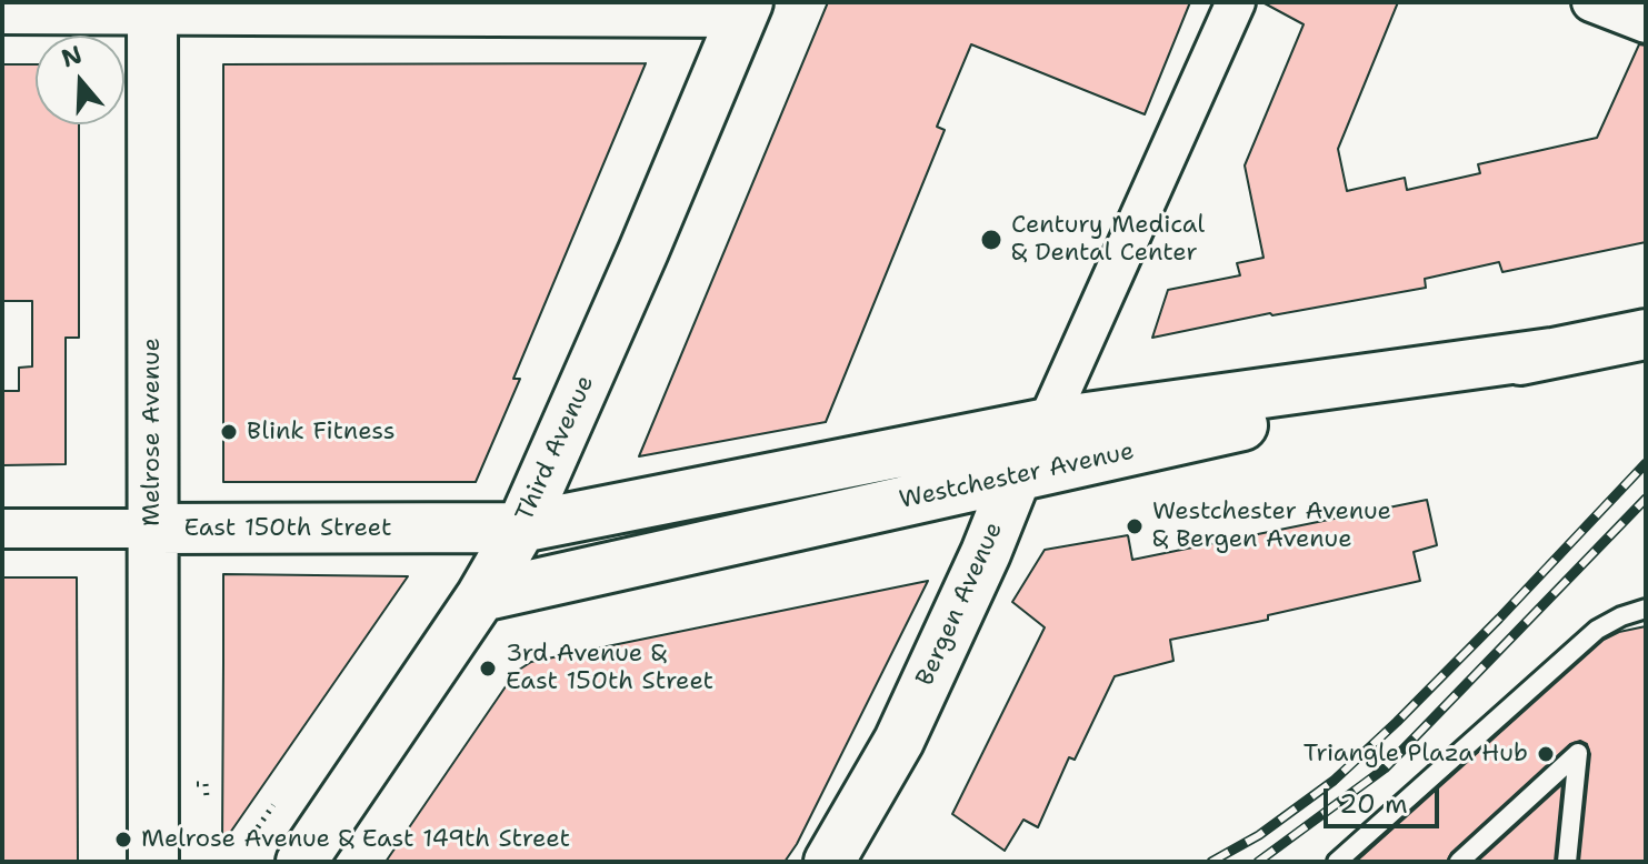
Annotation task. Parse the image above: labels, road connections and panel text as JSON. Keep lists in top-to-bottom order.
{
  "streets": {
    "main road": [
      "Melrose Avenue",
      "Third Avenue",
      "Westchester Avenue",
      "East 150th Street",
      "Bergen Avenue"
    ]
  },
  "crossings": [
    ["Melrose Avenue", "East 150th Street"],
    ["Third Avenue", "Westchester Avenue"],
    ["Third Avenue", "East 150th Street"],
    ["Westchester Avenue", "East 150th Street"],
    ["Westchester Avenue", "Bergen Avenue"]
  ],
  "places": [
    "Century Medical & Dental Center",
    "Blink Fitness",
    "Westchester Avenue & Bergen Avenue",
    "3rd Avenue & East 150th Street",
    "Triangle Plaza Hub",
    "Melrose Avenue & East 149th Street"
  ],
  "scale_bar": "20 m",
  "north": "top"
}
